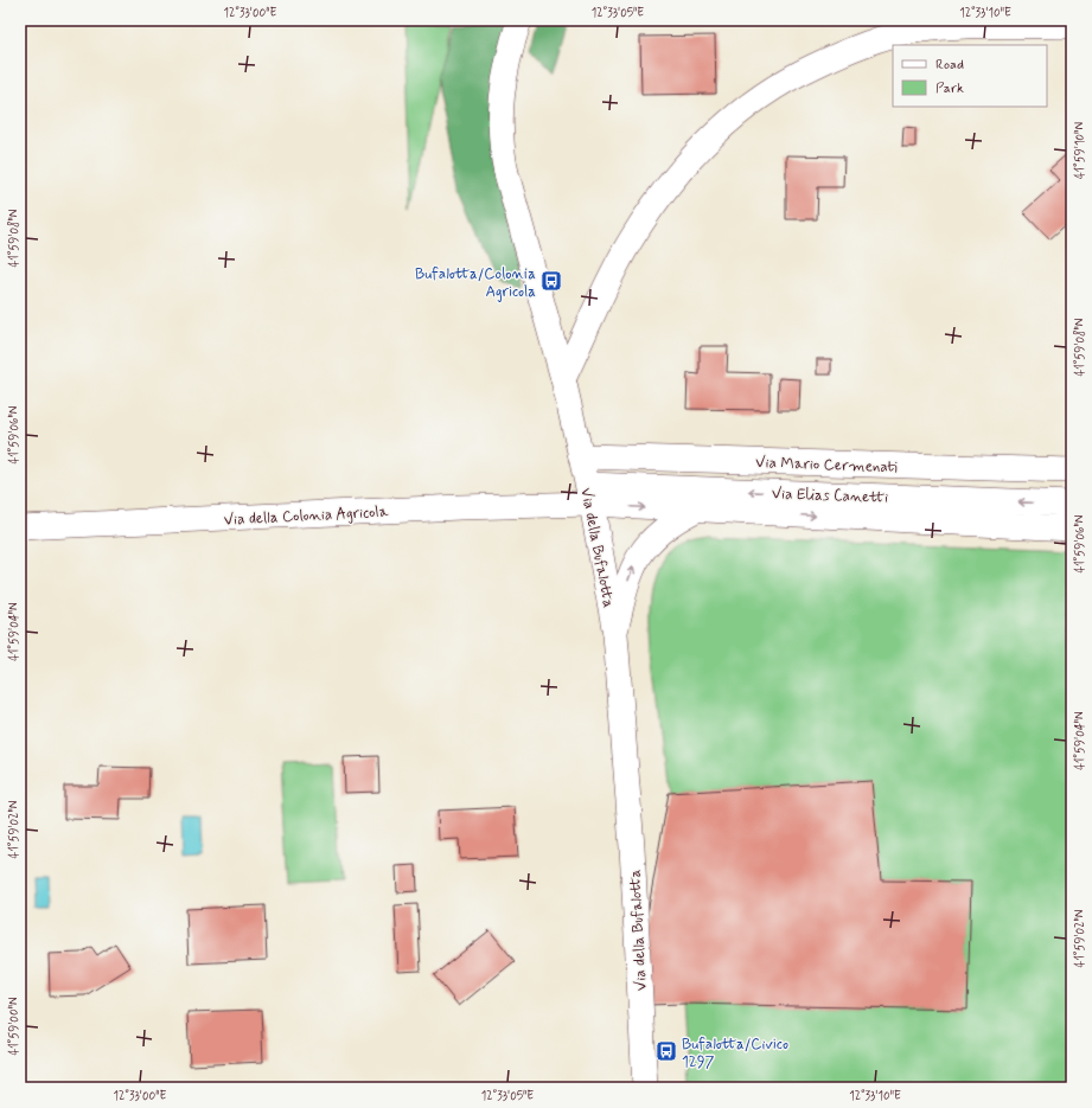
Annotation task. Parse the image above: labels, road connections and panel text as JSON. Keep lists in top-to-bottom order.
{
  "streets": {
    "street": [
      "Via Mario Cermenati",
      "Via Elias Canetti",
      "Via della Colonia Agricola",
      "Via della Bufalotta"
    ]
  },
  "crossings": [
    ["Via Mario Cermenati", "Via della Bufalotta"],
    ["Via Elias Canetti", "Via della Colonia Agricola"],
    ["Via Elias Canetti", "Via della Bufalotta"],
    ["Via della Colonia Agricola", "Via della Bufalotta"]
  ],
  "places": {
    "bus stop": ["Bufalotta/Colonia Agricola", "Bufalotta/Civico 1297"]
  },
  "legend": ["Road", "Park"],
  "coordinates": [
    "12°33'00\"E",
    "12°33'05\"E",
    "12°33'10\"E",
    "41°59'10\"N",
    "41°59'08\"N",
    "41°59'06\"N",
    "41°59'04\"N",
    "41°59'02\"N",
    "41°59'00\"N"
  ]
}
